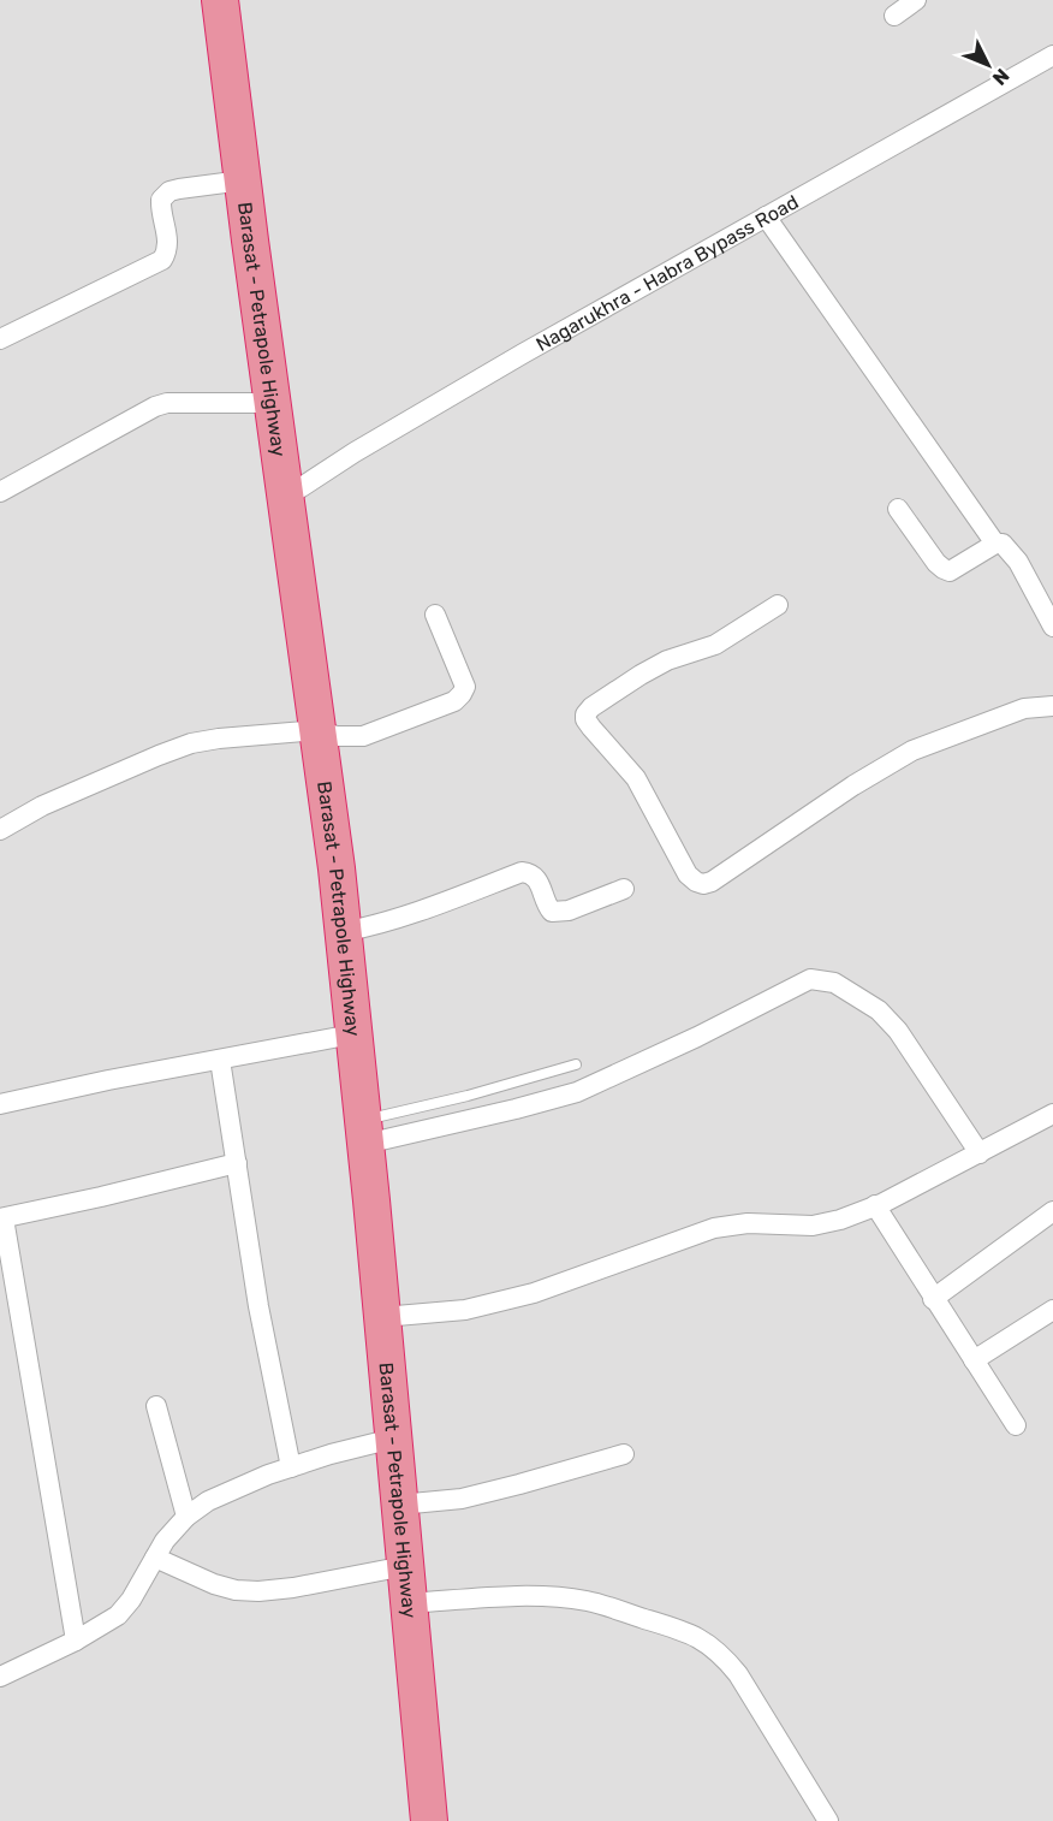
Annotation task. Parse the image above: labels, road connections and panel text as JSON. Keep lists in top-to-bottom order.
{
  "streets": {
    "highway": ["Barasat - Petrapole Highway"],
    "street": ["Nagarukhra - Habra Bypass Road"]
  },
  "crossings": [
    ["Nagarukhra - Habra Bypass Road", "Barasat - Petrapole Highway"]
  ],
  "north": "bottom right"
}
